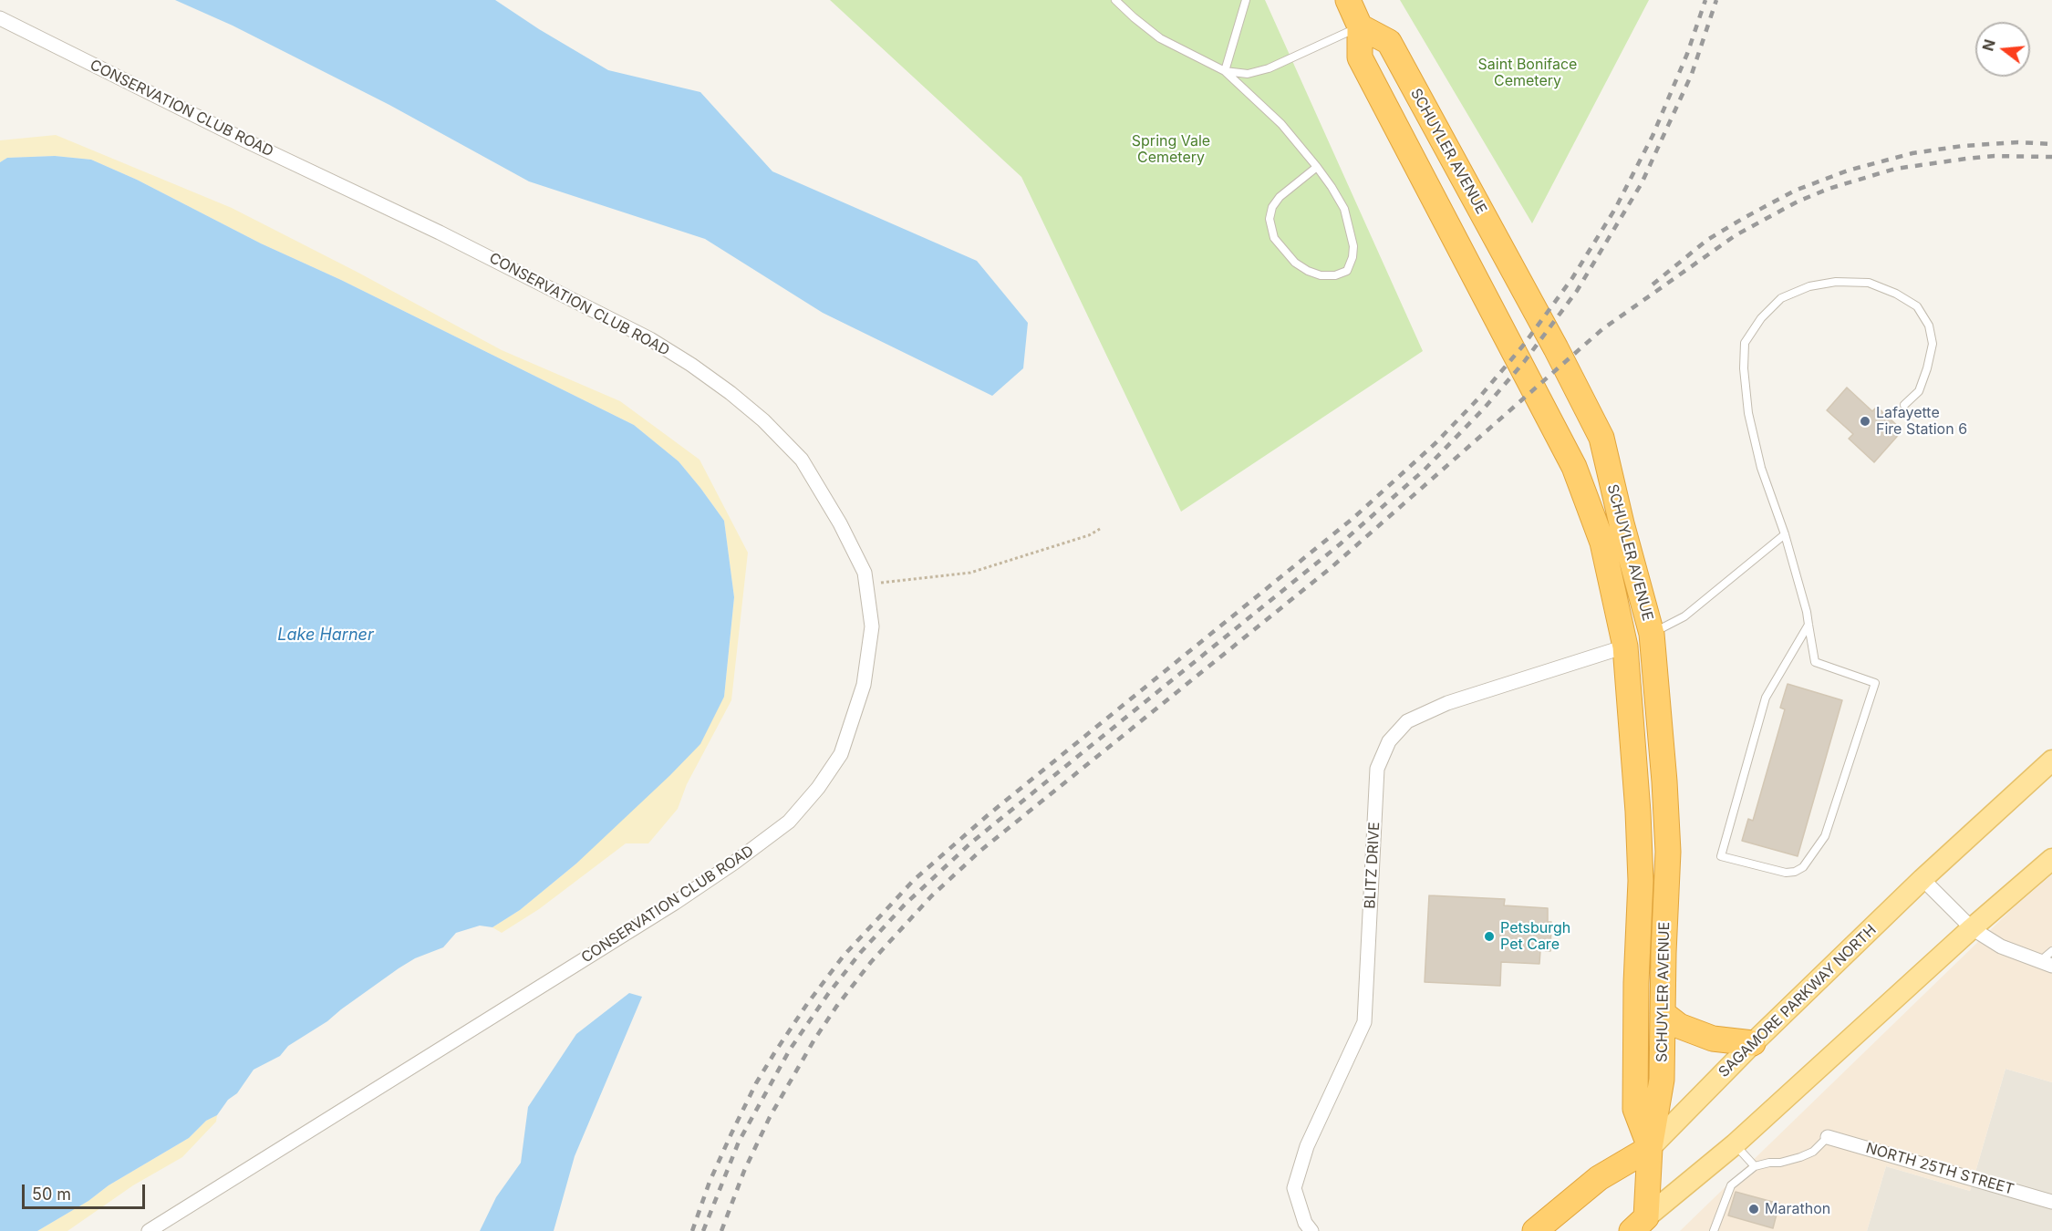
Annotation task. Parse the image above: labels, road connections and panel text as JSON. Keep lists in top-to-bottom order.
{
  "streets": {
    "highway": ["SCHUYLER AVENUE", "SAGAMORE PARKWAY NORTH"],
    "street": ["CONSERVATION CLUB ROAD", "BLITZ DRIVE", "NORTH 25TH STREET"]
  },
  "crossings": [
    ["SCHUYLER AVENUE", "BLITZ DRIVE"],
    ["SCHUYLER AVENUE", "SAGAMORE PARKWAY NORTH"]
  ],
  "water": ["Lake Harner"],
  "parks": ["Saint Boniface Cemetery", "Spring Vale Cemetery"],
  "places": ["Lafayette Fire Station 6", "Petsburgh Pet Care", "Marathon"],
  "scale_bar": "50 m",
  "north": "left"
}
